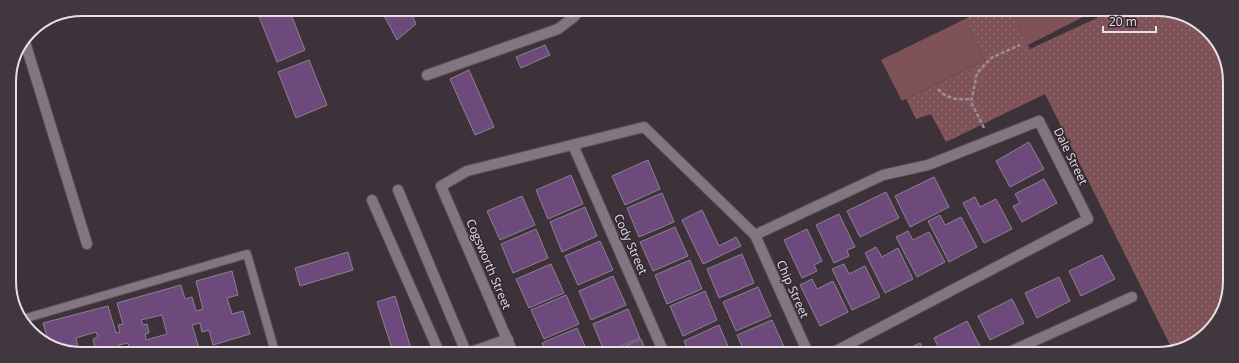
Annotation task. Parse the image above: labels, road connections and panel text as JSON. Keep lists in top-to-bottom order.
{
  "streets": {
    "street": [
      "Dale Street",
      "Cody Street",
      "Cogsworth Street",
      "Chip Street"
    ]
  },
  "crossings": [
    ["Dale Street", "Chip Street"],
    ["Cody Street", "Cogsworth Street"]
  ],
  "scale_bar": "20 m"
}
